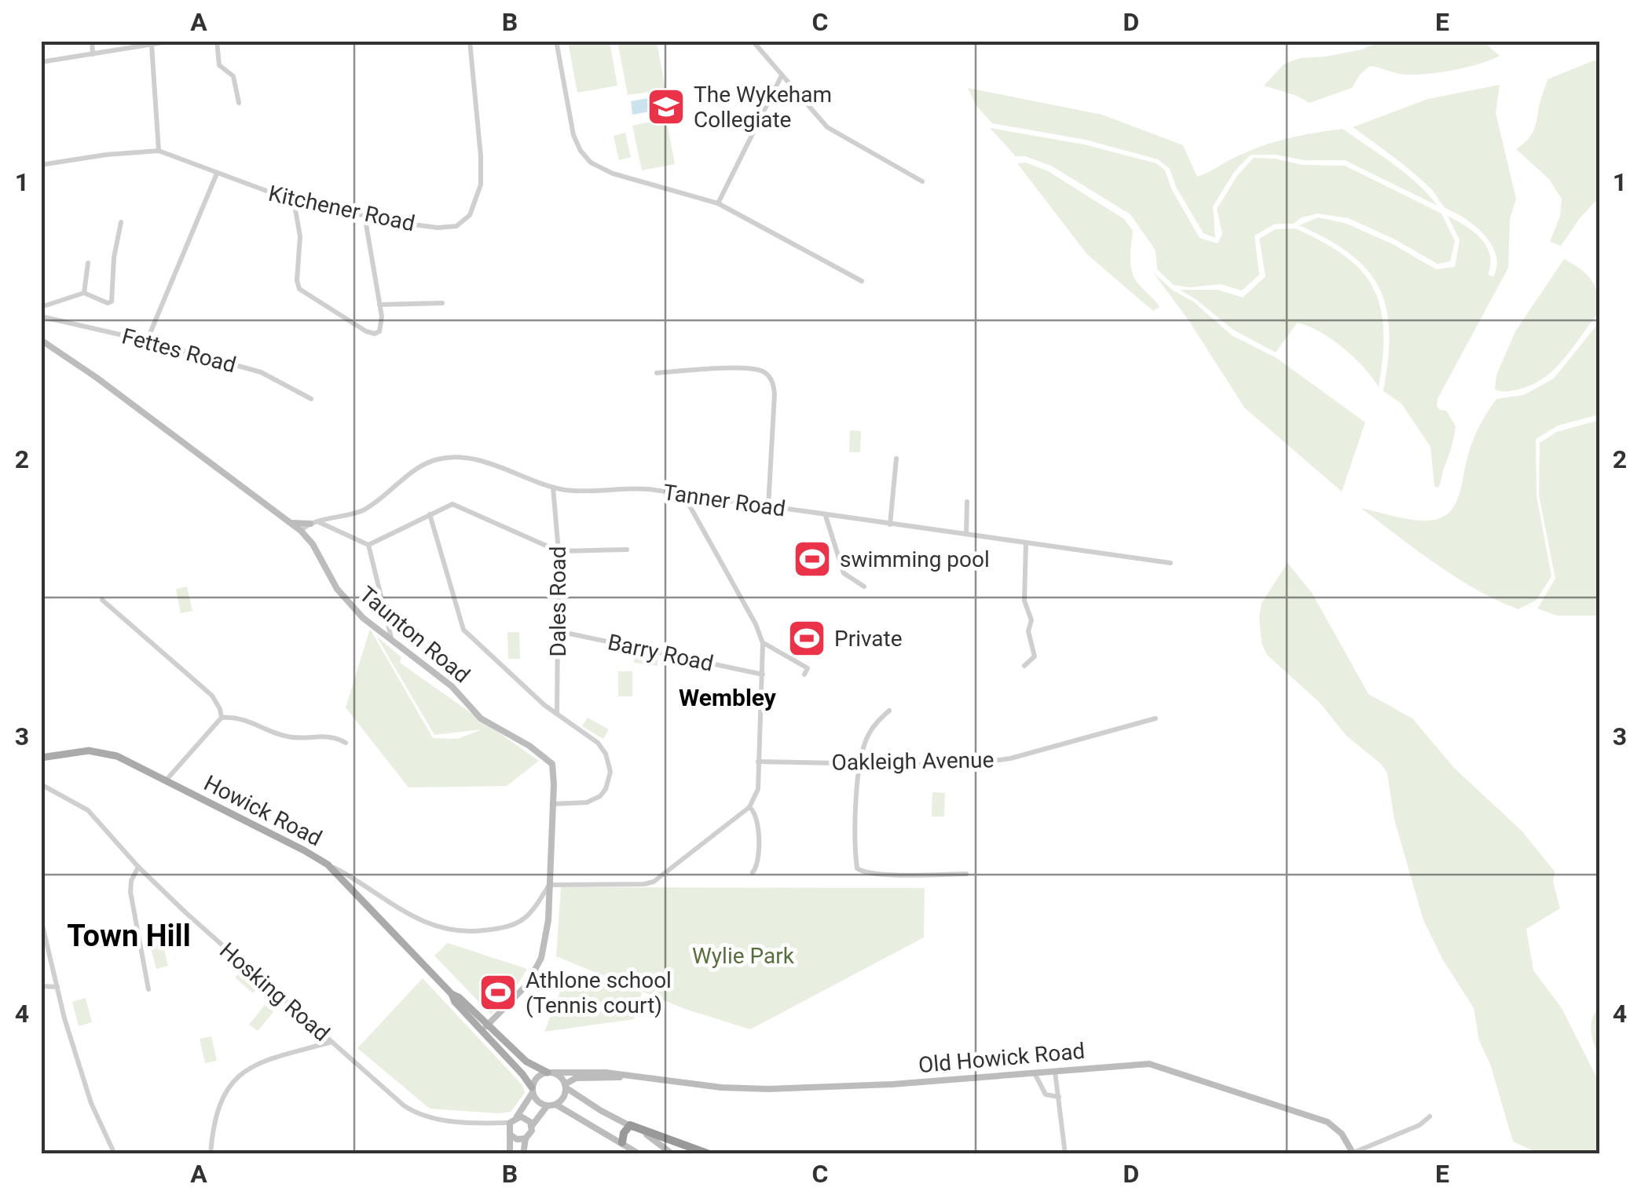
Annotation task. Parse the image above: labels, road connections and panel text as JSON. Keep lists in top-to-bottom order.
{
  "streets": {
    "main road": ["Howick Road"],
    "street": [
      "Kitchener Road",
      "Fettes Road",
      "Tanner Road",
      "Dales Road",
      "Taunton Road",
      "Barry Road",
      "Oakleigh Avenue",
      "Hosking Road",
      "Old Howick Road"
    ]
  },
  "crossings": [
    ["Tanner Road", "Dales Road"],
    ["Tanner Road", "Taunton Road"],
    ["Dales Road", "Barry Road"],
    ["Taunton Road", "Howick Road"],
    ["Howick Road", "Old Howick Road"]
  ],
  "districts": ["Wembley", "Town Hill"],
  "parks": ["Wylie Park"],
  "places": {
    "school or university": ["The Wykeham Collegiate"],
    "sports": ["swimming pool", "Private", "Athlone school (Tennis court)"]
  },
  "grid": {
    "columns": [
      "A",
      "B",
      "C",
      "D",
      "E"
    ],
    "rows": [
      "1",
      "2",
      "3",
      "4"
    ]
  }
}
